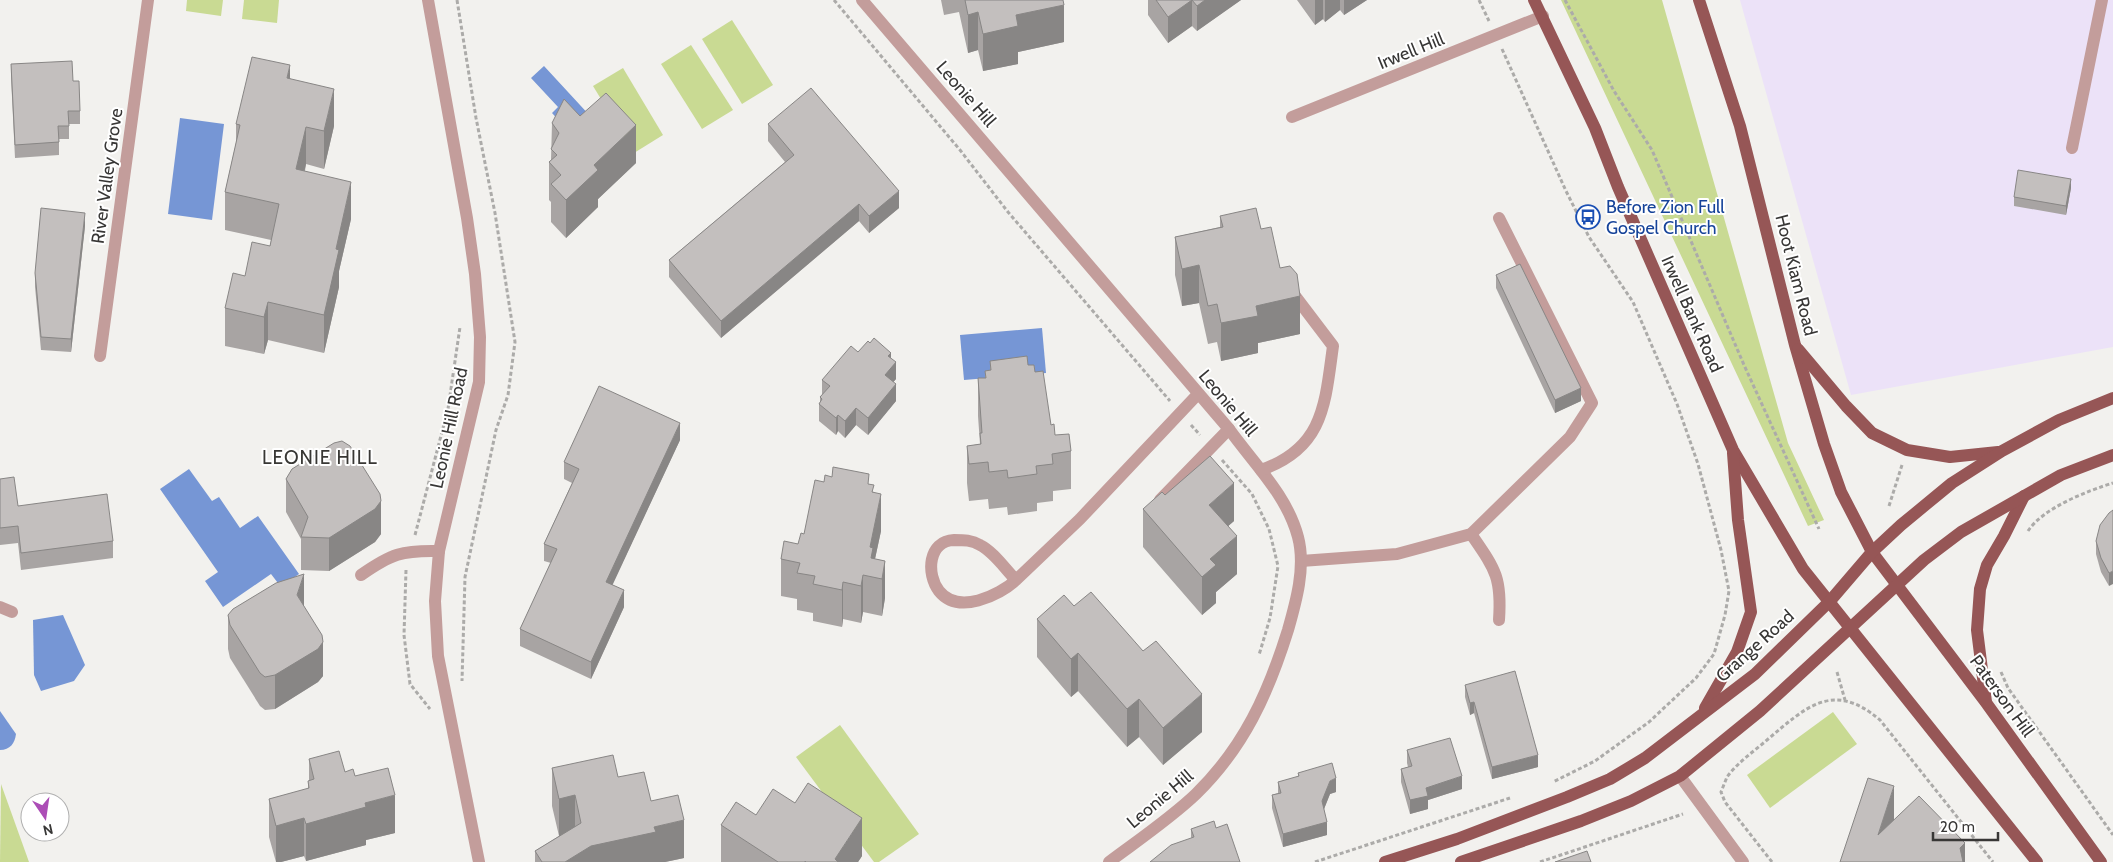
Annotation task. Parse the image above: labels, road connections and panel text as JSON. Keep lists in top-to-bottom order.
{
  "streets": {
    "main road": [
      "Hoot Kiam Road",
      "Irwell Bank Road",
      "Grange Road",
      "Paterson Hill"
    ],
    "street": [
      "Irwell Hill",
      "Leonie Hill",
      "River Valley Grove",
      "Leonie Hill Road"
    ]
  },
  "crossings": [
    ["Irwell Hill", "Irwell Bank Road"],
    ["Hoot Kiam Road", "Grange Road"],
    ["Hoot Kiam Road", "Paterson Hill"],
    ["Irwell Bank Road", "Grange Road"],
    ["Grange Road", "Paterson Hill"]
  ],
  "districts": ["LEONIE HILL"],
  "places": {
    "bus stop": ["Before Zion Full Gospel Church"]
  },
  "scale_bar": "20 m",
  "north": "bottom"
}
